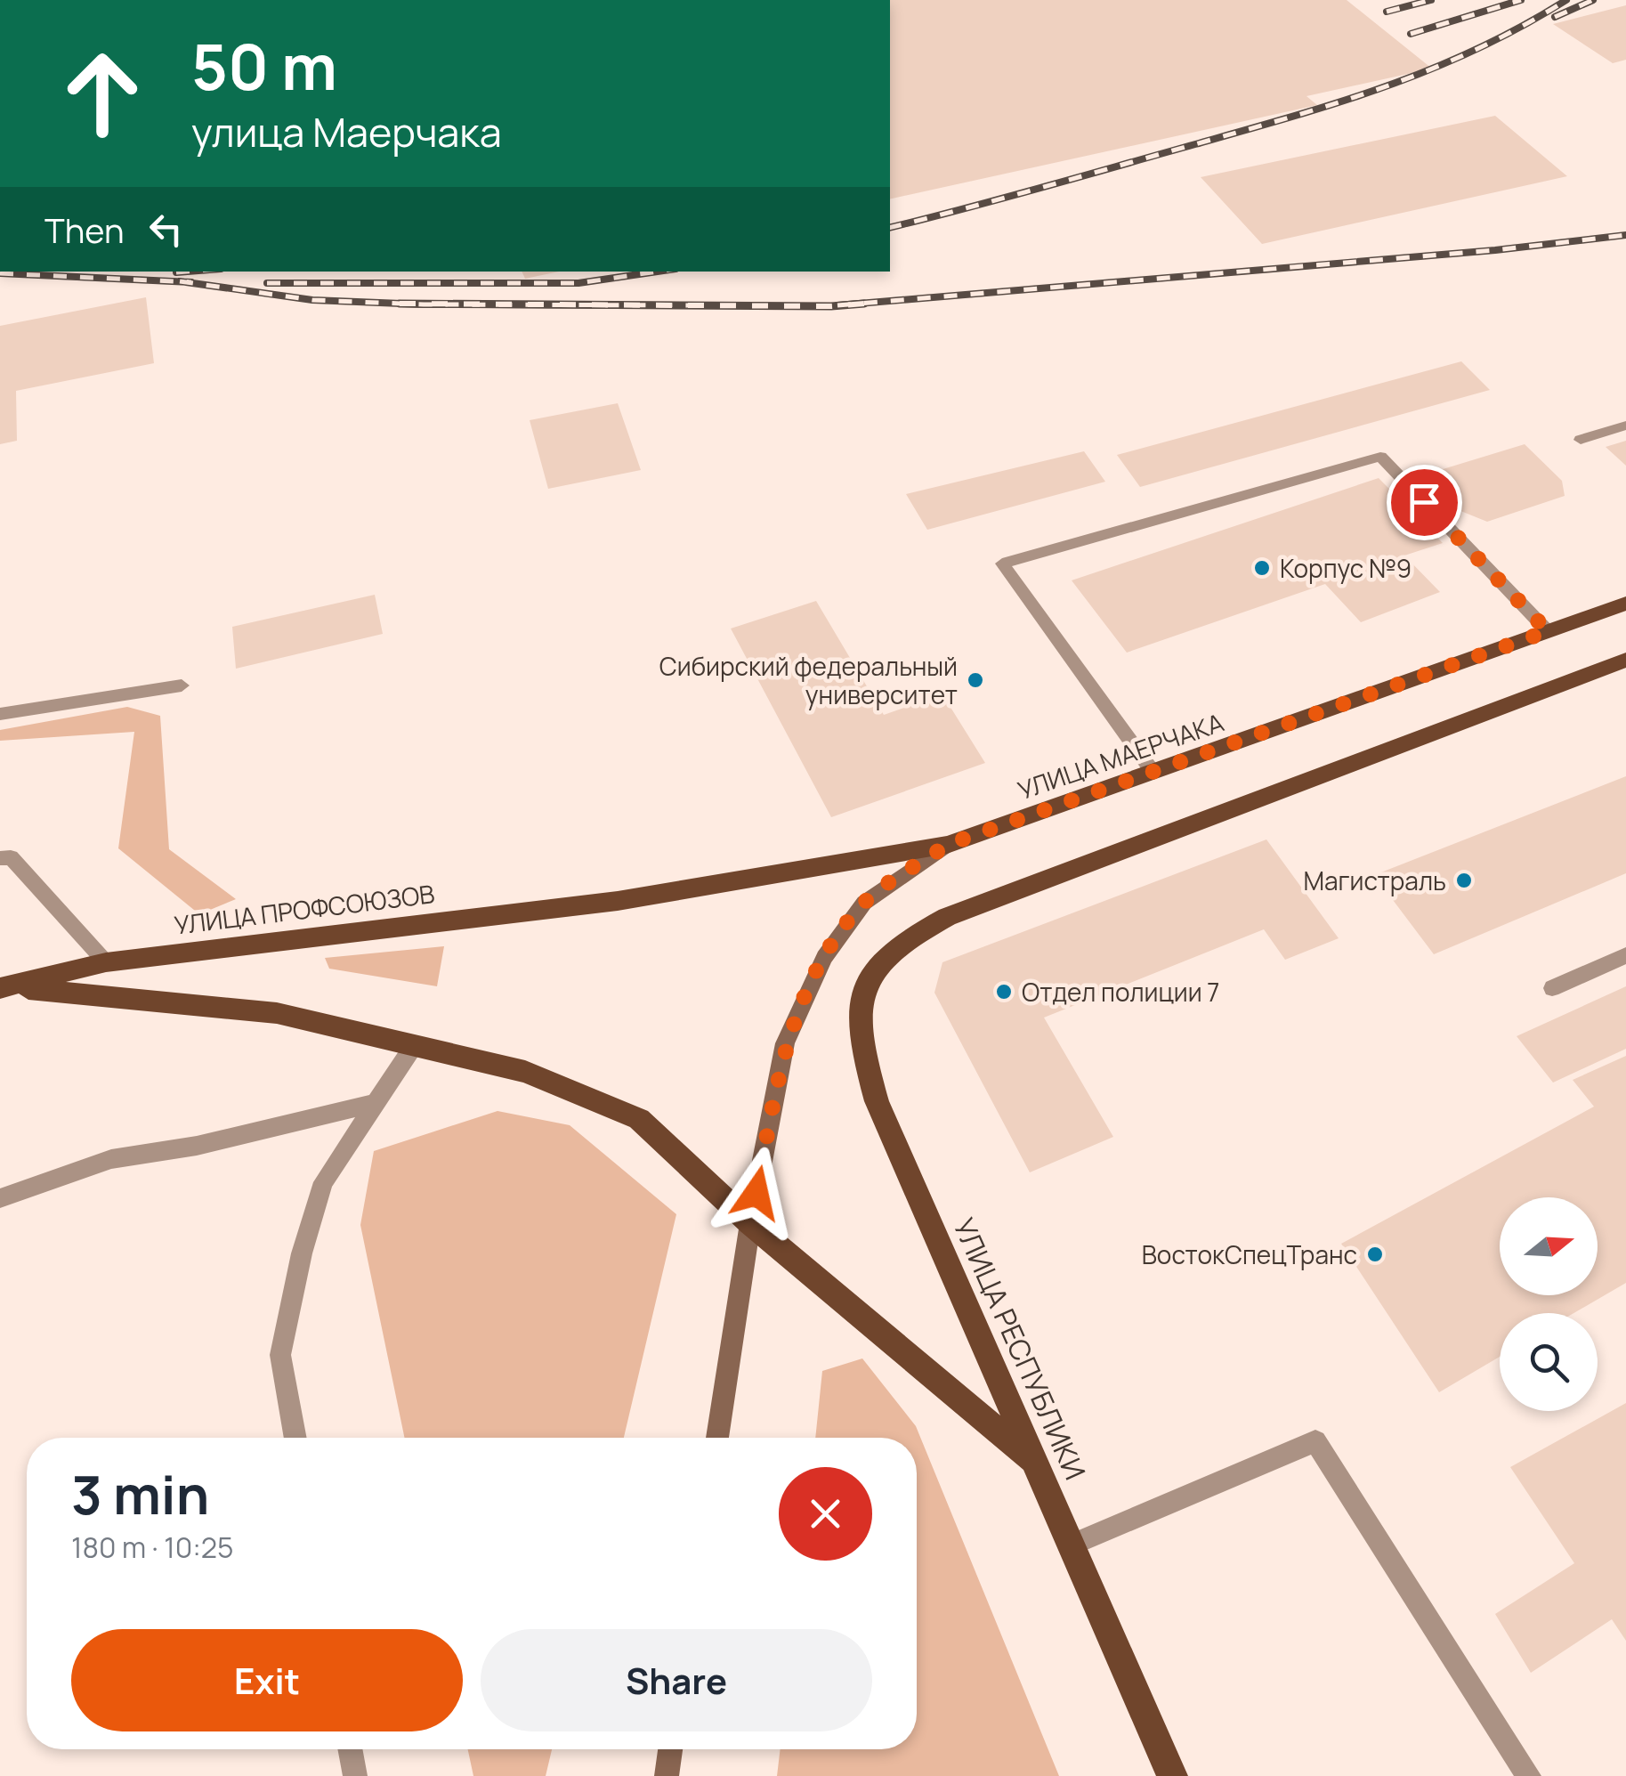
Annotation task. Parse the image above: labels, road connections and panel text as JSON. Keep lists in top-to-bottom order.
{
  "streets": {
    "main road": ["УЛИЦА МАЕРЧАКА", "УЛИЦА ПРОФСОЮЗОВ", "УЛИЦА РЕСПУБЛИКИ"]
  },
  "crossings": [
    ["УЛИЦА МАЕРЧАКА", "УЛИЦА ПРОФСОЮЗОВ"]
  ],
  "places": [
    "Корпус №9",
    "Сибирский федеральный университет",
    "Магистраль",
    "Отдел полиции 7",
    "ВостокСпецТранс"
  ],
  "north": "right",
  "page": {
    "turn": ["50 m", "улица Маерчака"],
    "then": "Then",
    "heading": ["3 min", "180 m · 10:25"],
    "buttons": ["Exit", "Share"]
  }
}
